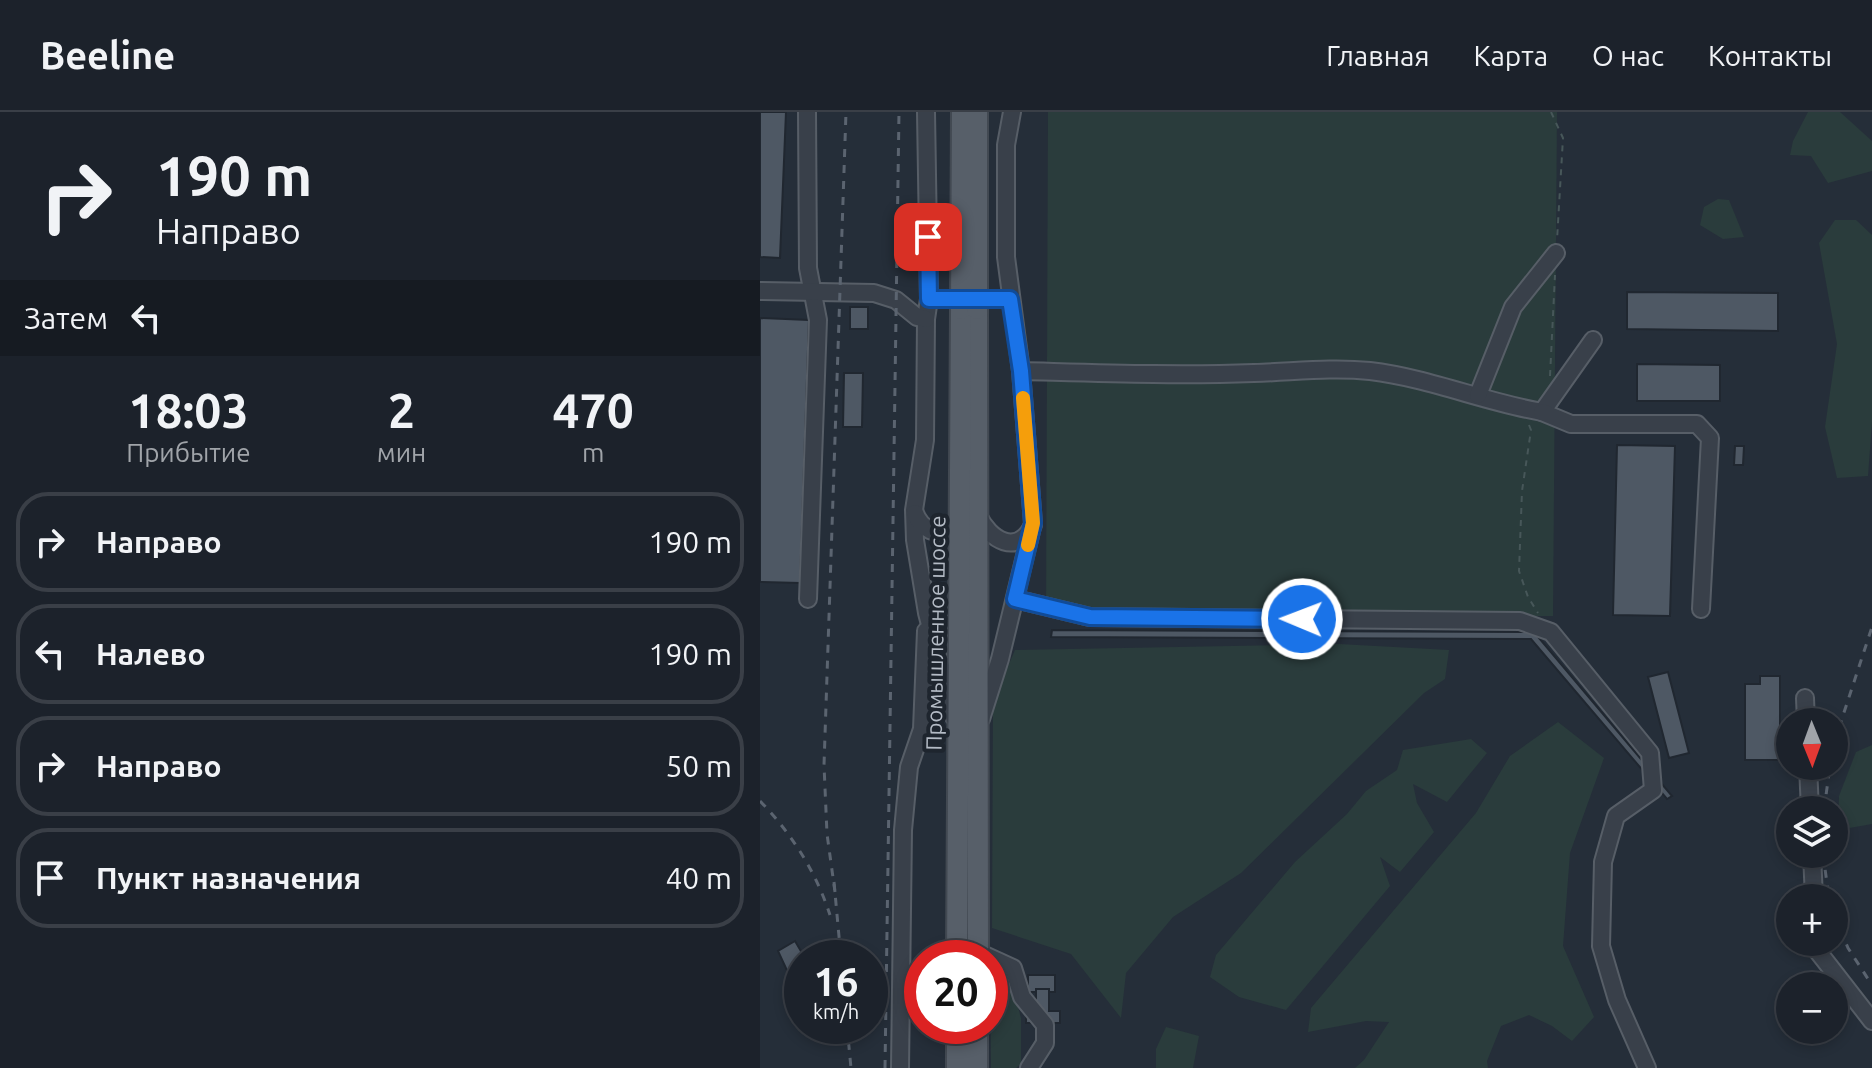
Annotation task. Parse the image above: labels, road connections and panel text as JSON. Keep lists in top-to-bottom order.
{
  "streets": {
    "main road": ["Промышленное шоссе"]
  },
  "north": "bottom",
  "page": {
    "header": "Beeline",
    "nav": [
      "Главная",
      "Карта",
      "О нас",
      "Контакты"
    ],
    "turn": ["190 m", "Направо"],
    "then": "Затем",
    "eta": [
      "18:03",
      "Прибытие",
      "2",
      "мин",
      "470",
      "m"
    ],
    "list": [
      {
        "name": "Направо",
        "value": "190 m"
      },
      {
        "name": "Налево",
        "value": "190 m"
      },
      {
        "name": "Направо",
        "value": "50 m"
      },
      {
        "name": "Пункт назначения",
        "value": "40 m"
      }
    ],
    "map_buttons": ["+", "−"],
    "speed": "16 km/h",
    "limit": "20"
  }
}
